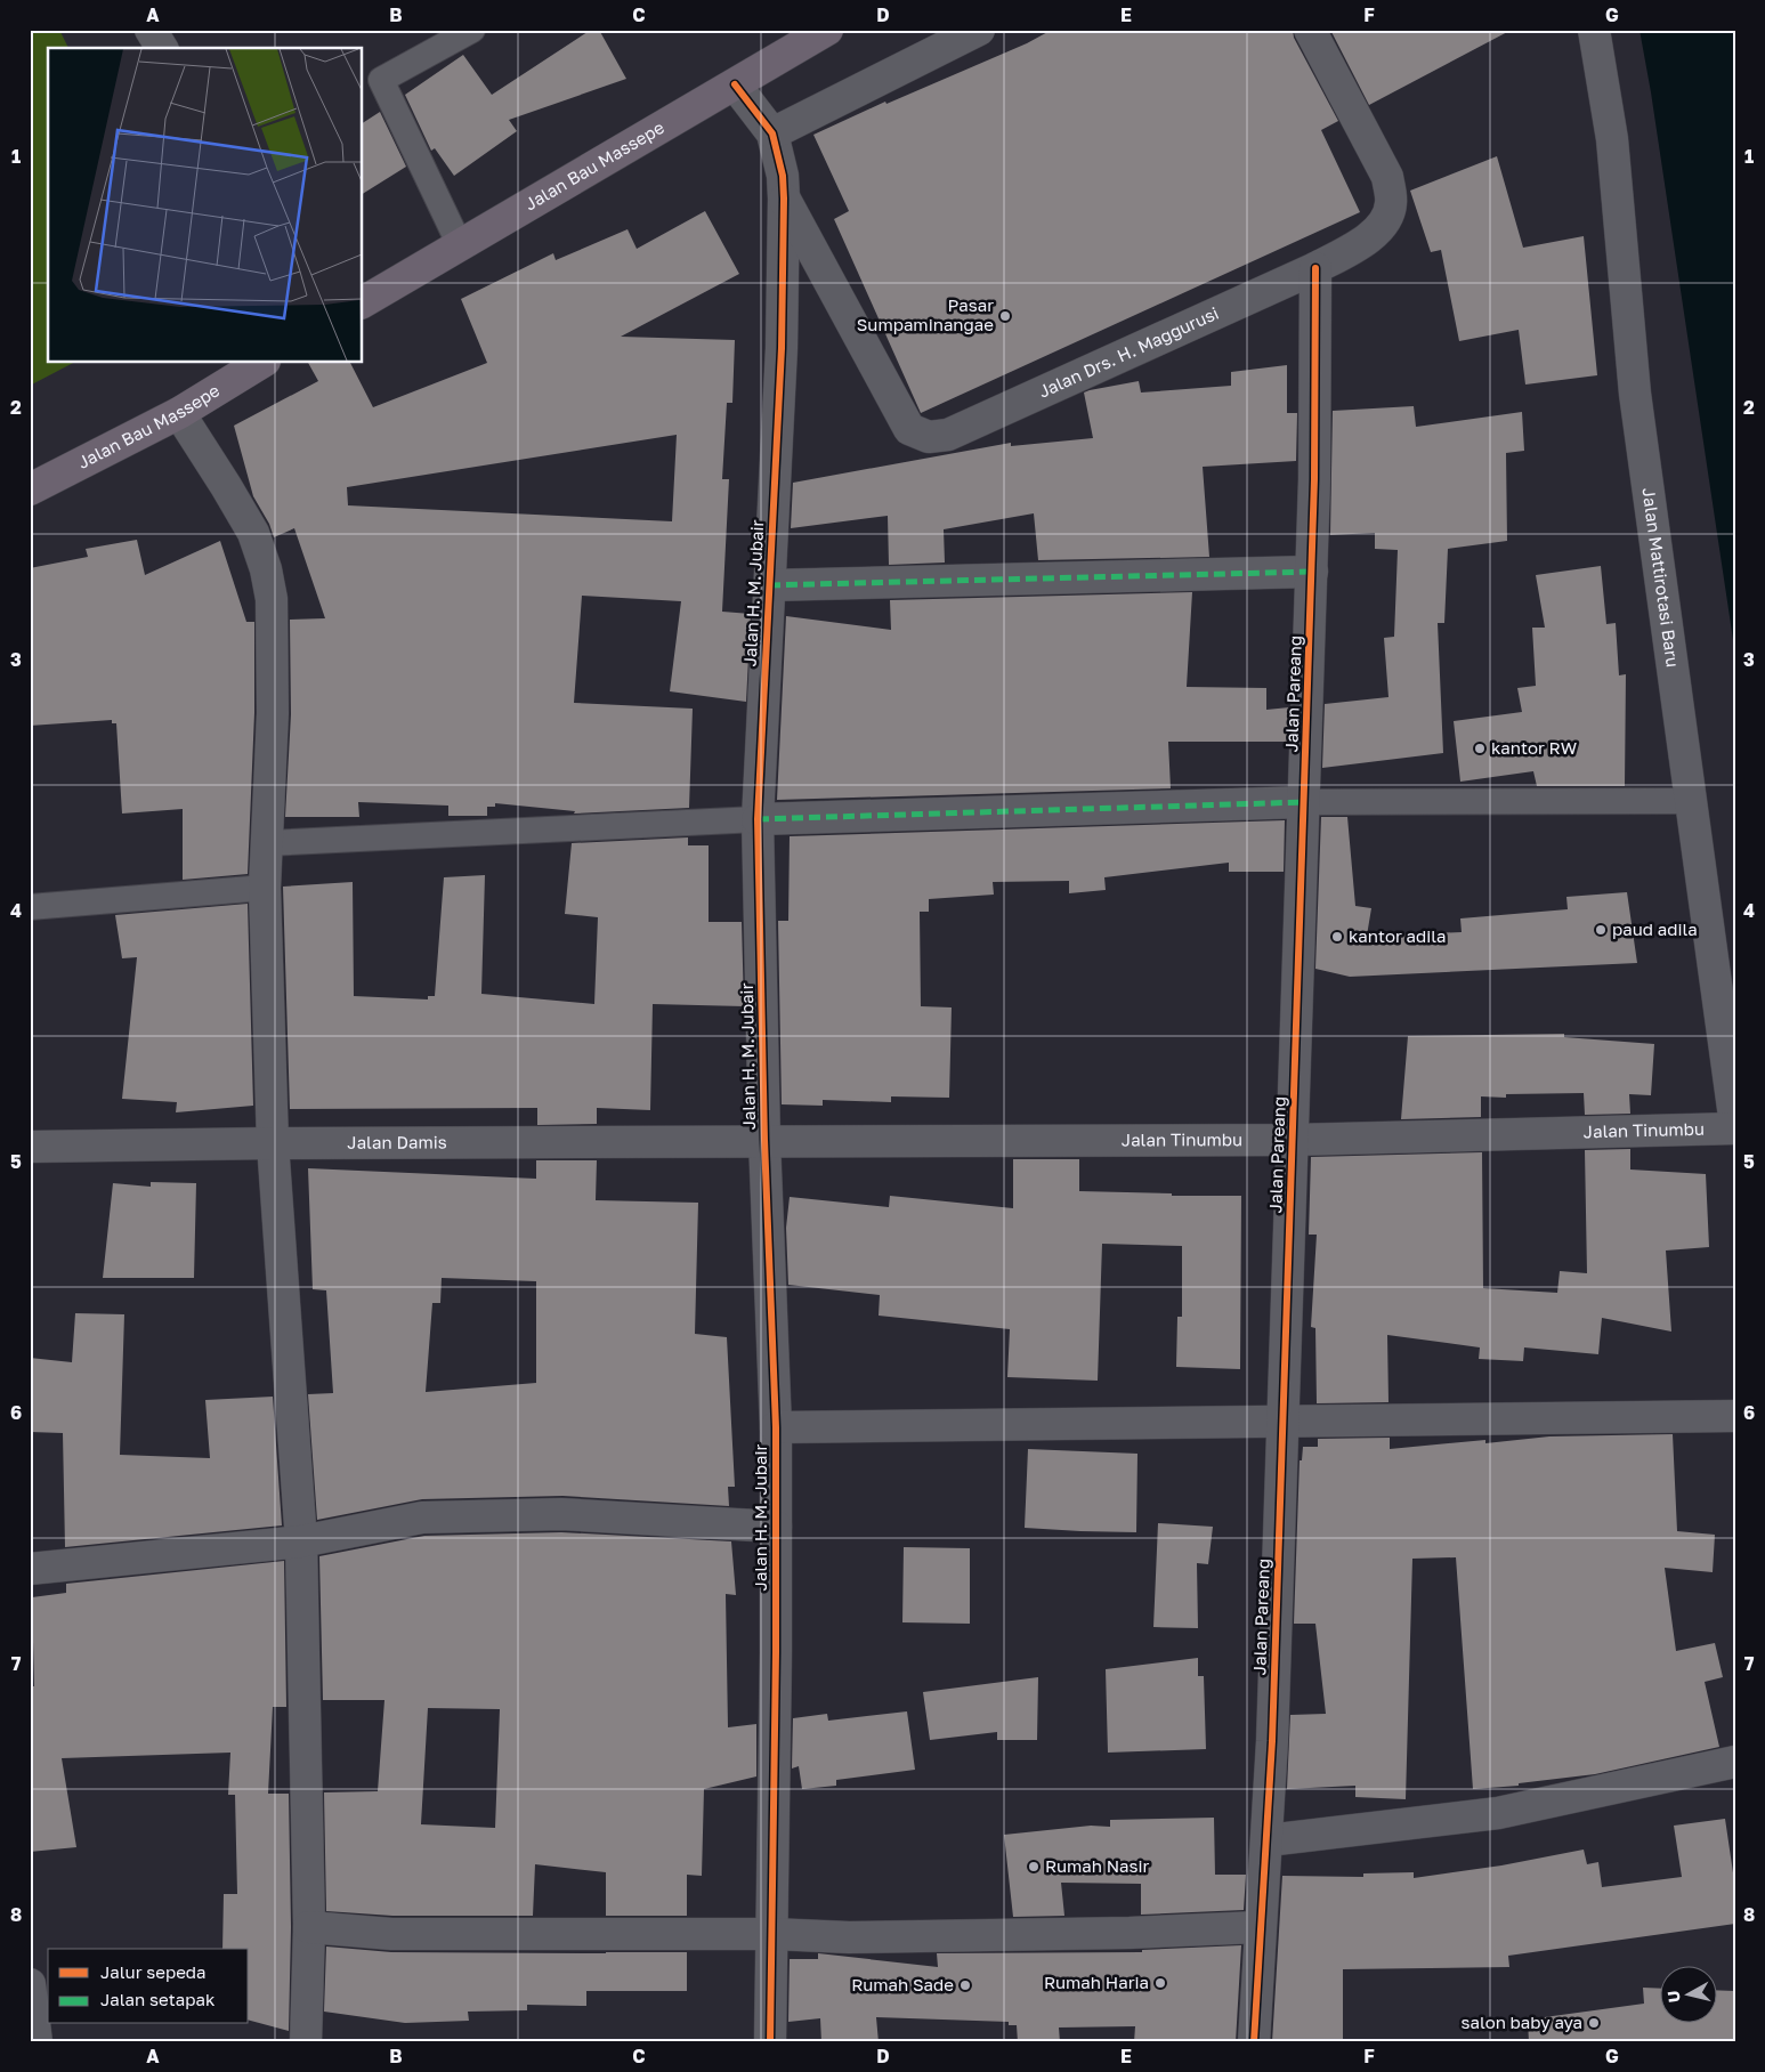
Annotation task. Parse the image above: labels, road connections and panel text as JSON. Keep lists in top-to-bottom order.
{
  "streets": {
    "highway": ["Jalan Bau Massepe"],
    "street": [
      "Jalan Drs. H. Maggurusi",
      "Jalan Mattirotasi Baru",
      "Jalan H. M. Jubair",
      "Jalan Pareang",
      "Jalan Tinumbu",
      "Jalan Damis"
    ]
  },
  "crossings": [
    ["Jalan Bau Massepe", "Jalan H. M. Jubair"],
    ["Jalan Drs. H. Maggurusi", "Jalan H. M. Jubair"],
    ["Jalan Drs. H. Maggurusi", "Jalan Pareang"],
    ["Jalan Mattirotasi Baru", "Jalan Tinumbu"],
    ["Jalan H. M. Jubair", "Jalan Tinumbu"],
    ["Jalan H. M. Jubair", "Jalan Damis"],
    ["Jalan Pareang", "Jalan Tinumbu"],
    ["Jalan Tinumbu", "Jalan Damis"]
  ],
  "places": [
    "Pasar Sumpaminangae",
    "kantor RW",
    "paud adila",
    "kantor adila",
    "Rumah Nasir",
    "Rumah Haria",
    "Rumah Sade",
    "salon baby aya"
  ],
  "legend": ["Jalur sepeda", "Jalan setapak"],
  "north": "left",
  "grid": {
    "columns": [
      "A",
      "B",
      "C",
      "D",
      "E",
      "F",
      "G"
    ],
    "rows": [
      "1",
      "2",
      "3",
      "4",
      "5",
      "6",
      "7",
      "8"
    ]
  }
}
